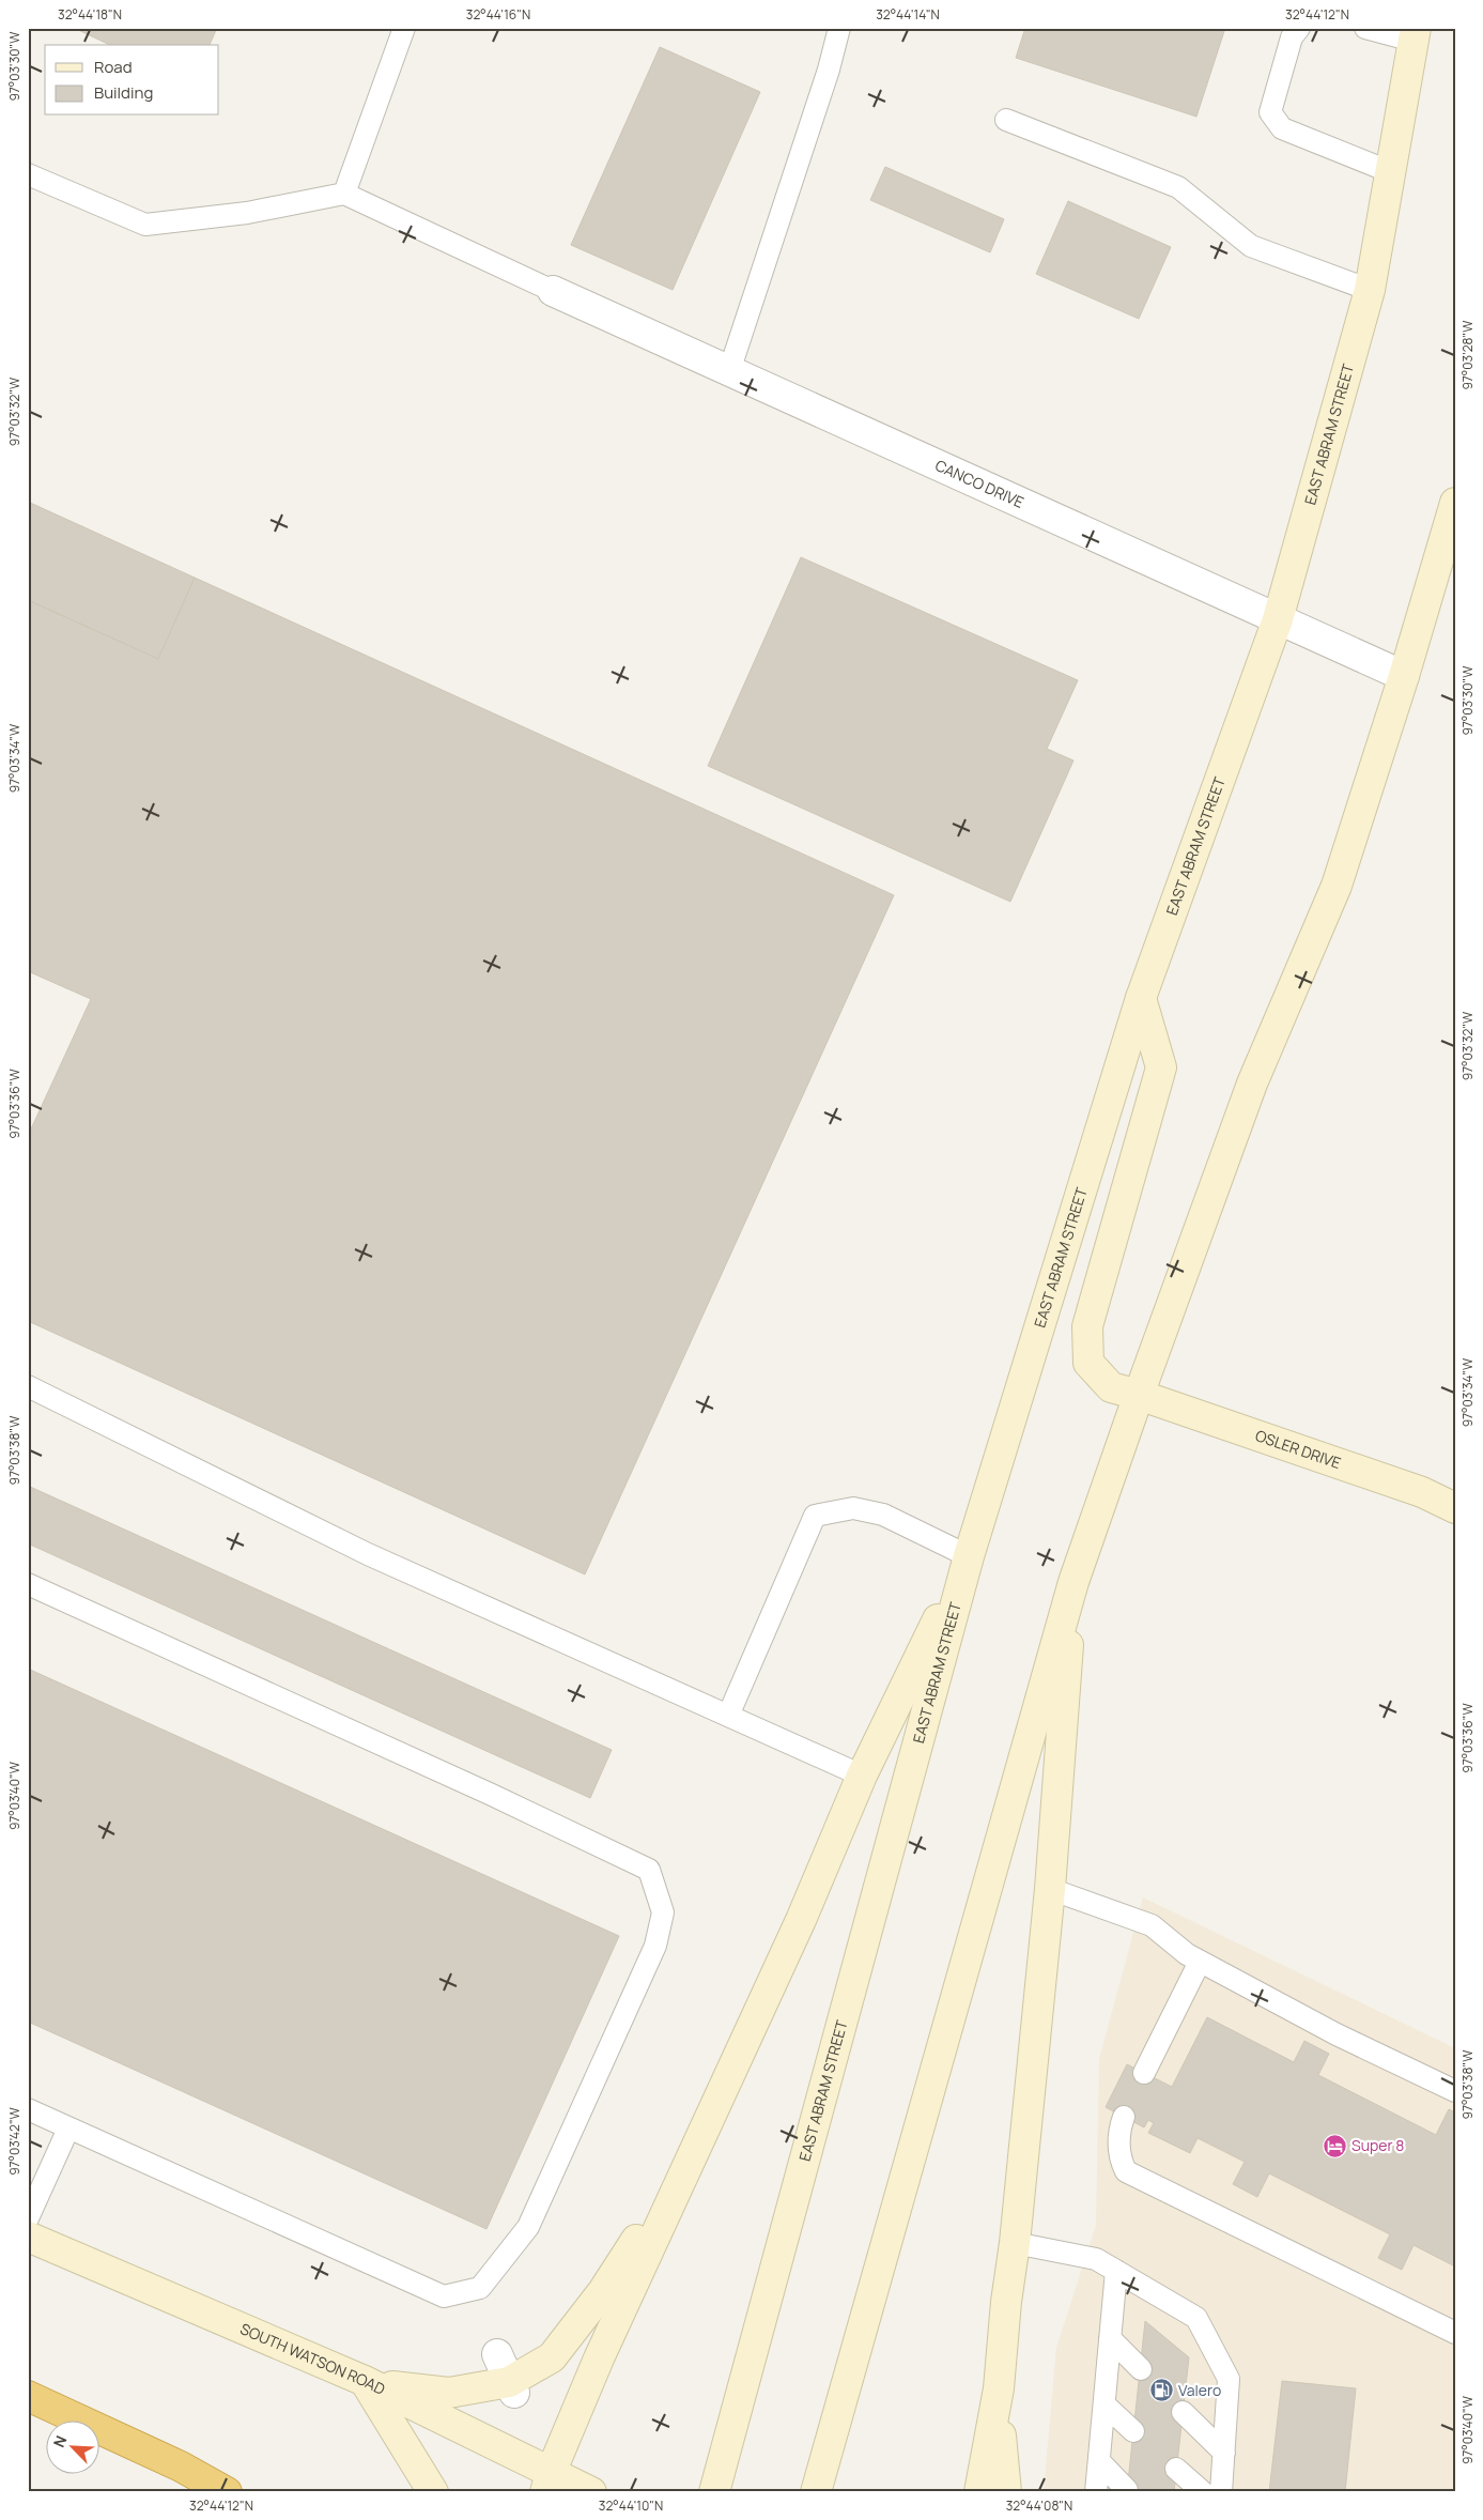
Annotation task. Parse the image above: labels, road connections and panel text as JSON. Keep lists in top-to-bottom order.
{
  "streets": {
    "main road": ["EAST ABRAM STREET", "OSLER DRIVE", "SOUTH WATSON ROAD"],
    "street": ["CANCO DRIVE"]
  },
  "crossings": [
    ["EAST ABRAM STREET", "CANCO DRIVE"],
    ["EAST ABRAM STREET", "OSLER DRIVE"]
  ],
  "places": {
    "hotel": ["Super 8"],
    "fuel station": ["Valero"]
  },
  "legend": ["Road", "Building"],
  "north": "top left",
  "coordinates": [
    "32°44'18\"N",
    "32°44'16\"N",
    "32°44'14\"N",
    "32°44'12\"N",
    "97°03'30\"W",
    "97°03'28\"W",
    "97°03'32\"W",
    "97°03'34\"W",
    "97°03'36\"W",
    "97°03'38\"W",
    "97°03'40\"W",
    "97°03'42\"W",
    "32°44'10\"N",
    "32°44'08\"N"
  ]
}
